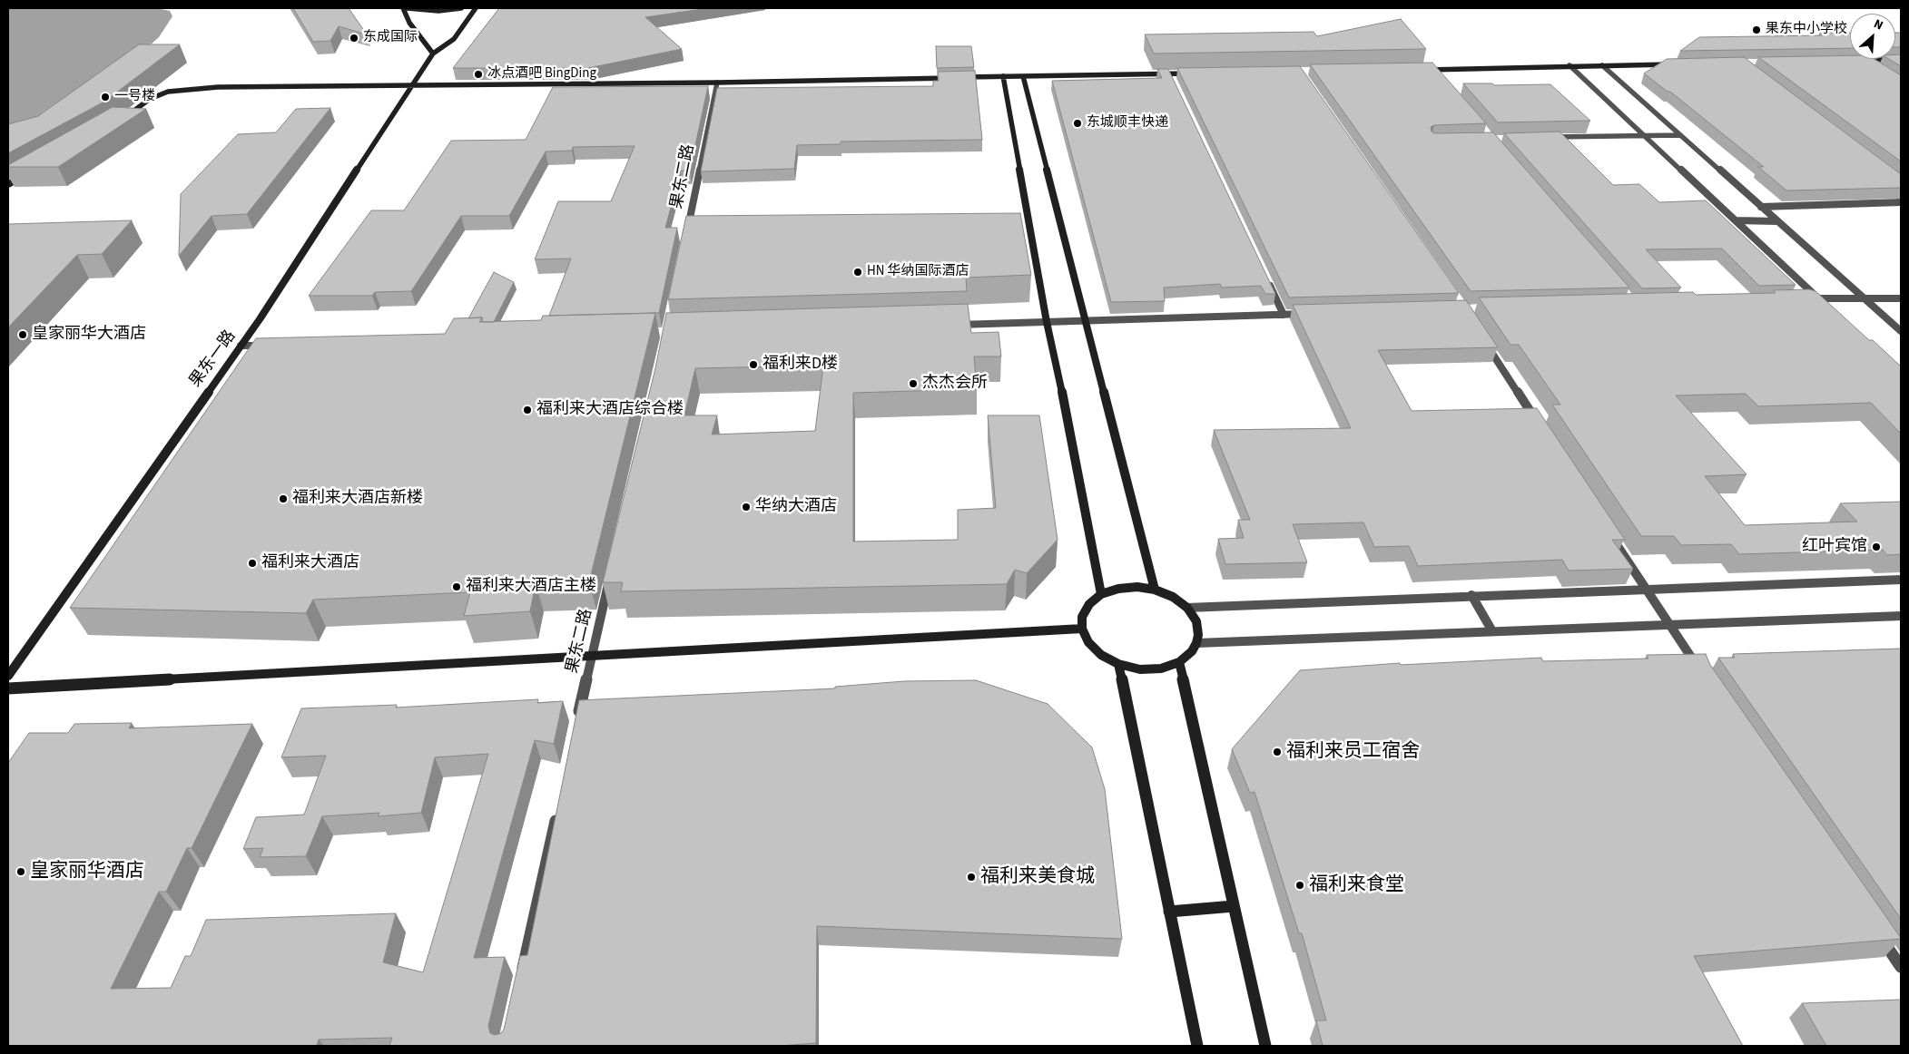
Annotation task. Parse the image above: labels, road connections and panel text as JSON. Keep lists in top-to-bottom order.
{
  "streets": {
    "street": ["果东二路", "果东一路"]
  },
  "places": [
    "果东中小学校",
    "东成国际",
    "冰点酒吧 BingDing",
    "一号楼",
    "东城顺丰快递",
    "HN 华纳国际酒店",
    "皇家丽华大酒店",
    "福利来D楼",
    "杰杰会所",
    "福利来大酒店综合楼",
    "福利来大酒店新楼",
    "华纳大酒店",
    "红叶宾馆",
    "福利来大酒店",
    "福利来大酒店主楼",
    "福利来员工宿舍",
    "皇家丽华酒店",
    "福利来美食城",
    "福利来食堂"
  ],
  "north": "top right"
}
